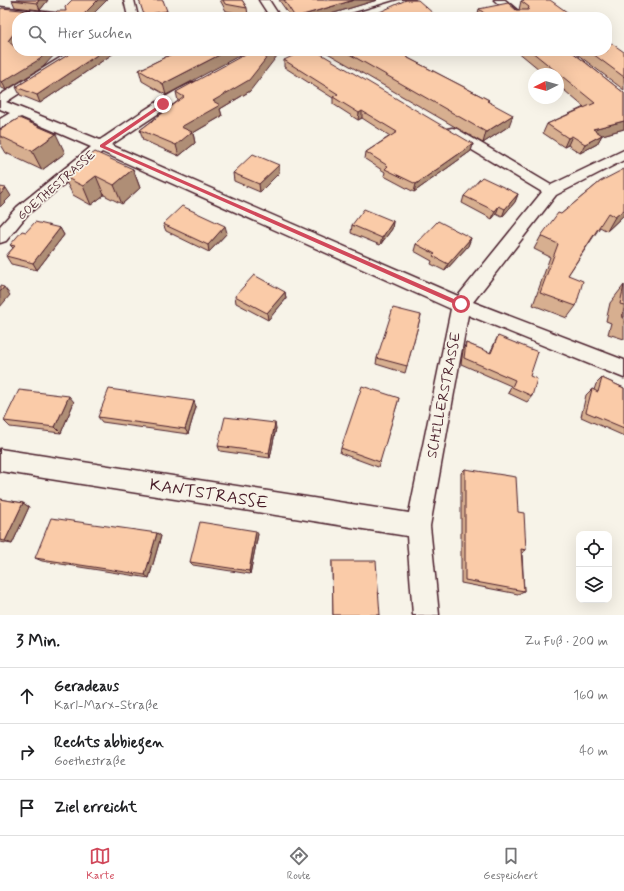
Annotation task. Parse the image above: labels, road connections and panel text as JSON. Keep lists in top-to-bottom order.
{
  "streets": {
    "street": ["GOETHESTRASSE", "SCHILLERSTRASSE", "KANTSTRASSE"]
  },
  "crossings": [
    ["SCHILLERSTRASSE", "KANTSTRASSE"]
  ],
  "north": "left",
  "page": {
    "search": "Hier suchen",
    "heading": ["3 Min.", "Zu Fuß · 200 m"],
    "list": [
      ["Geradeaus", "Karl-Marx-Straße", "160 m"],
      ["Rechts abbiegen", "Goethestraße", "40 m"],
      "Ziel erreicht"
    ],
    "nav": ["Karte", "Route", "Gespeichert"]
  }
}
